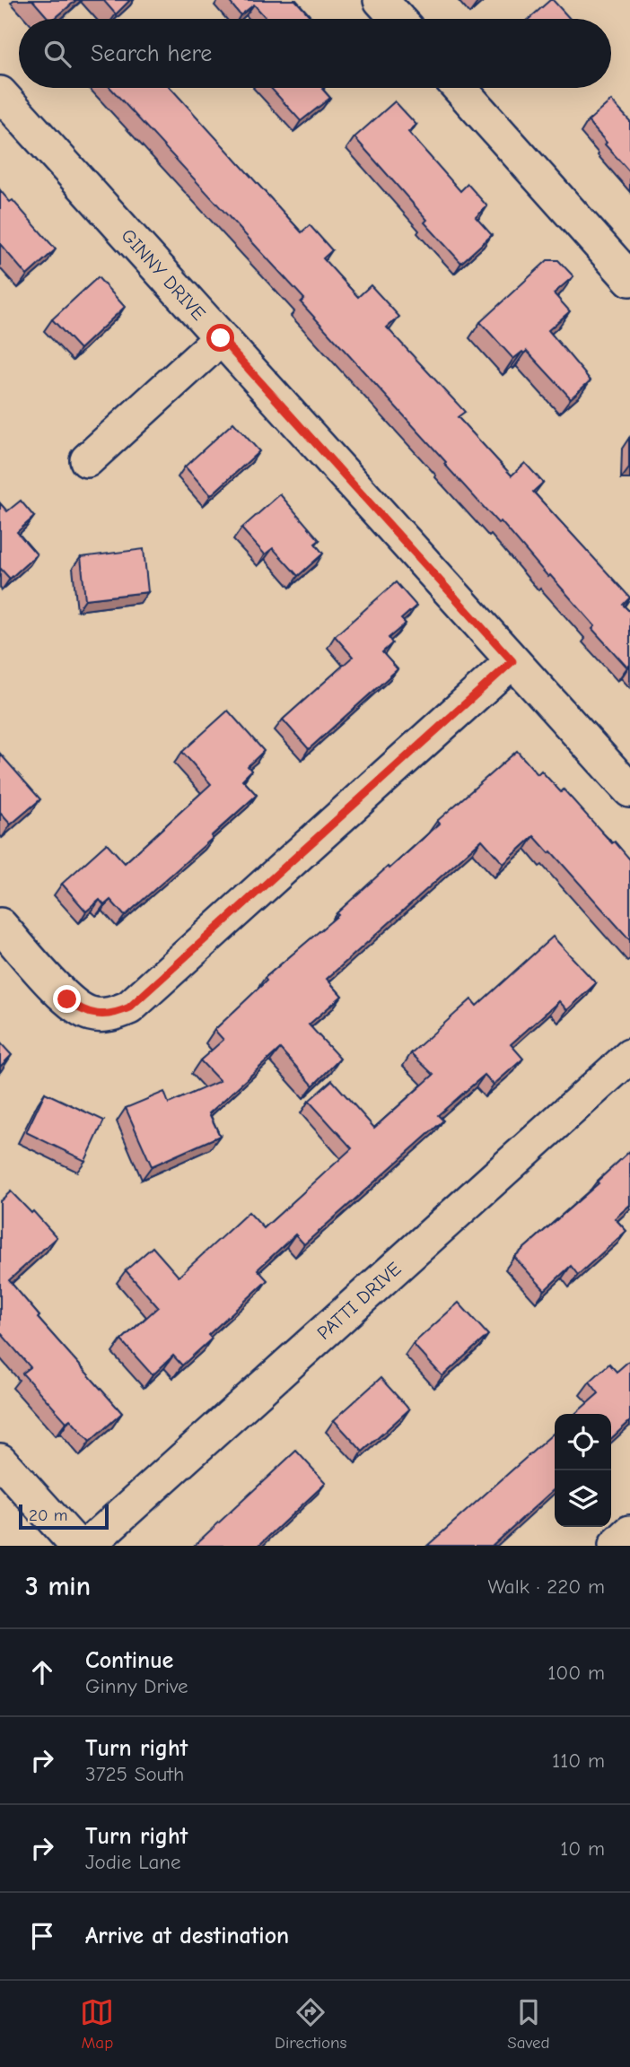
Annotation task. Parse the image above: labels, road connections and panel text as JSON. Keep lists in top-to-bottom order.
{
  "streets": {
    "street": ["GINNY DRIVE", "PATTI DRIVE"]
  },
  "scale_bar": "20 m",
  "page": {
    "search": "Search here",
    "scale": "20 m",
    "heading": ["3 min", "Walk · 220 m"],
    "list": [
      ["Continue", "Ginny Drive", "100 m"],
      ["Turn right", "3725 South", "110 m"],
      ["Turn right", "Jodie Lane", "10 m"],
      "Arrive at destination"
    ],
    "nav": ["Map", "Directions", "Saved"]
  }
}
